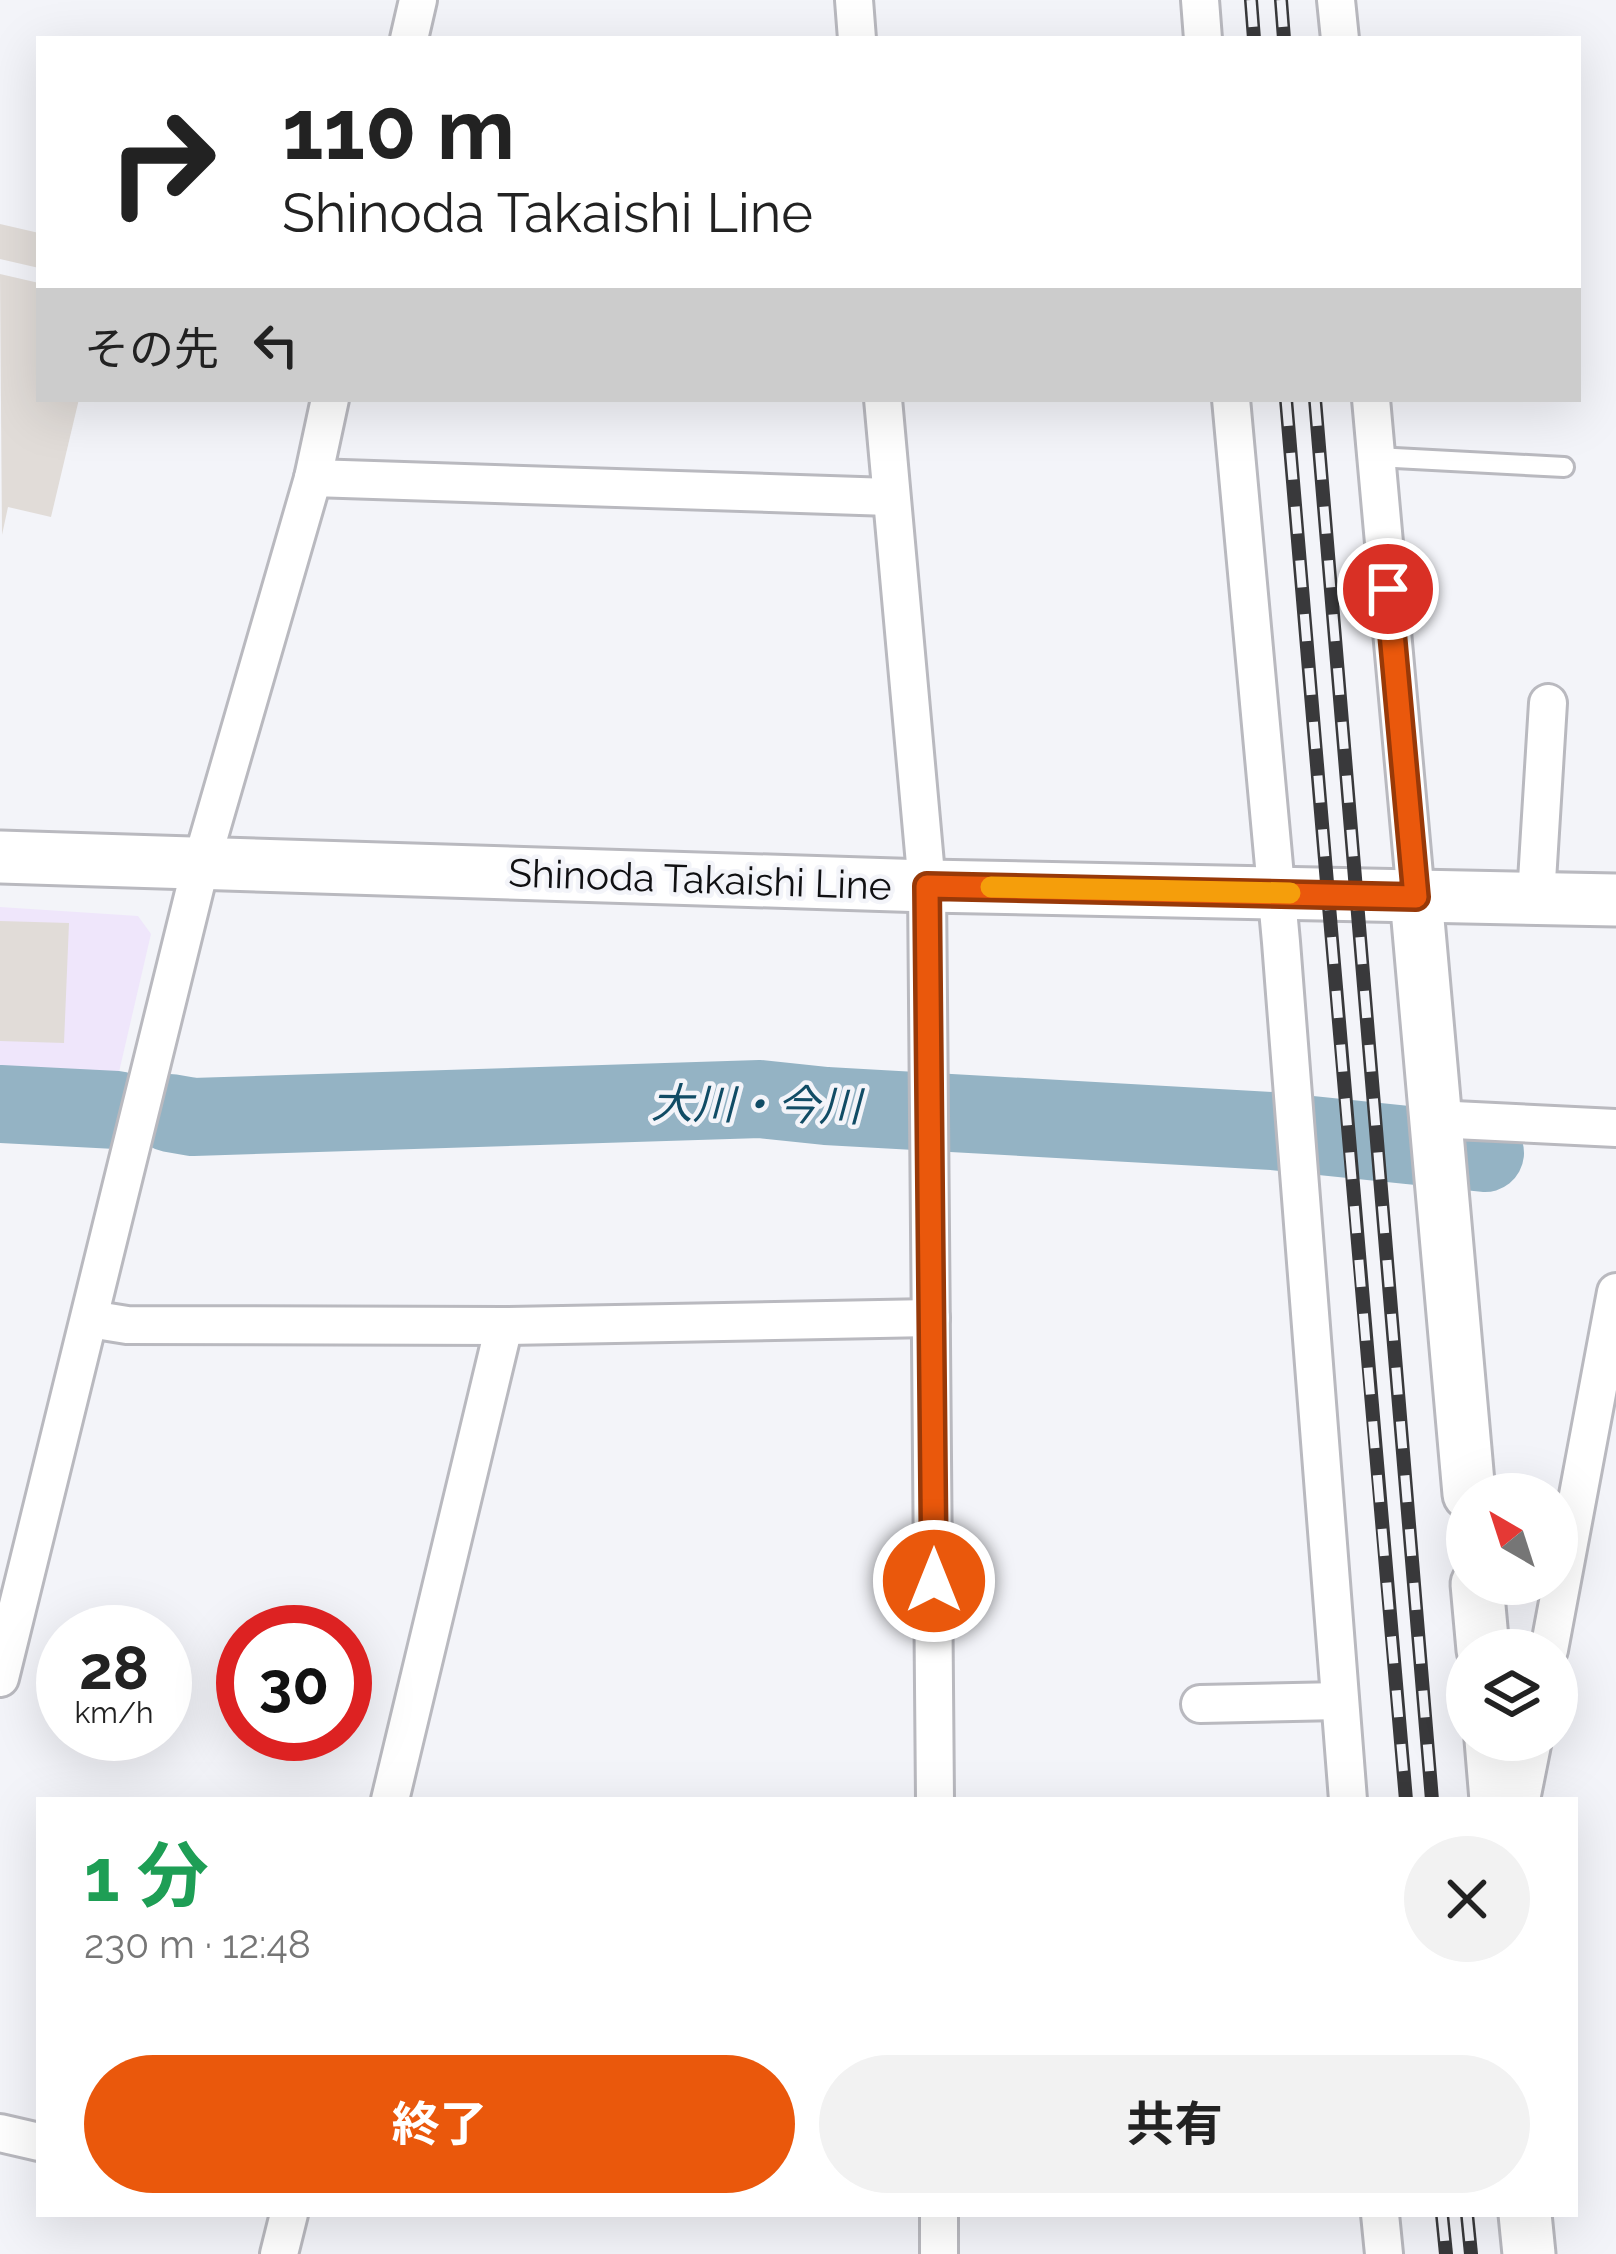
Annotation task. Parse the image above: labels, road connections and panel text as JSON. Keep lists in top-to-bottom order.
{
  "streets": {
    "main road": ["Shinoda Takaishi Line"]
  },
  "water": ["大川・今川"],
  "north": "top left",
  "page": {
    "turn": ["110 m", "Shinoda Takaishi Line"],
    "then": "その先",
    "speed": "28 km/h",
    "limit": "30",
    "heading": ["1 分", "230 m · 12:48"],
    "buttons": ["終了", "共有"]
  }
}
